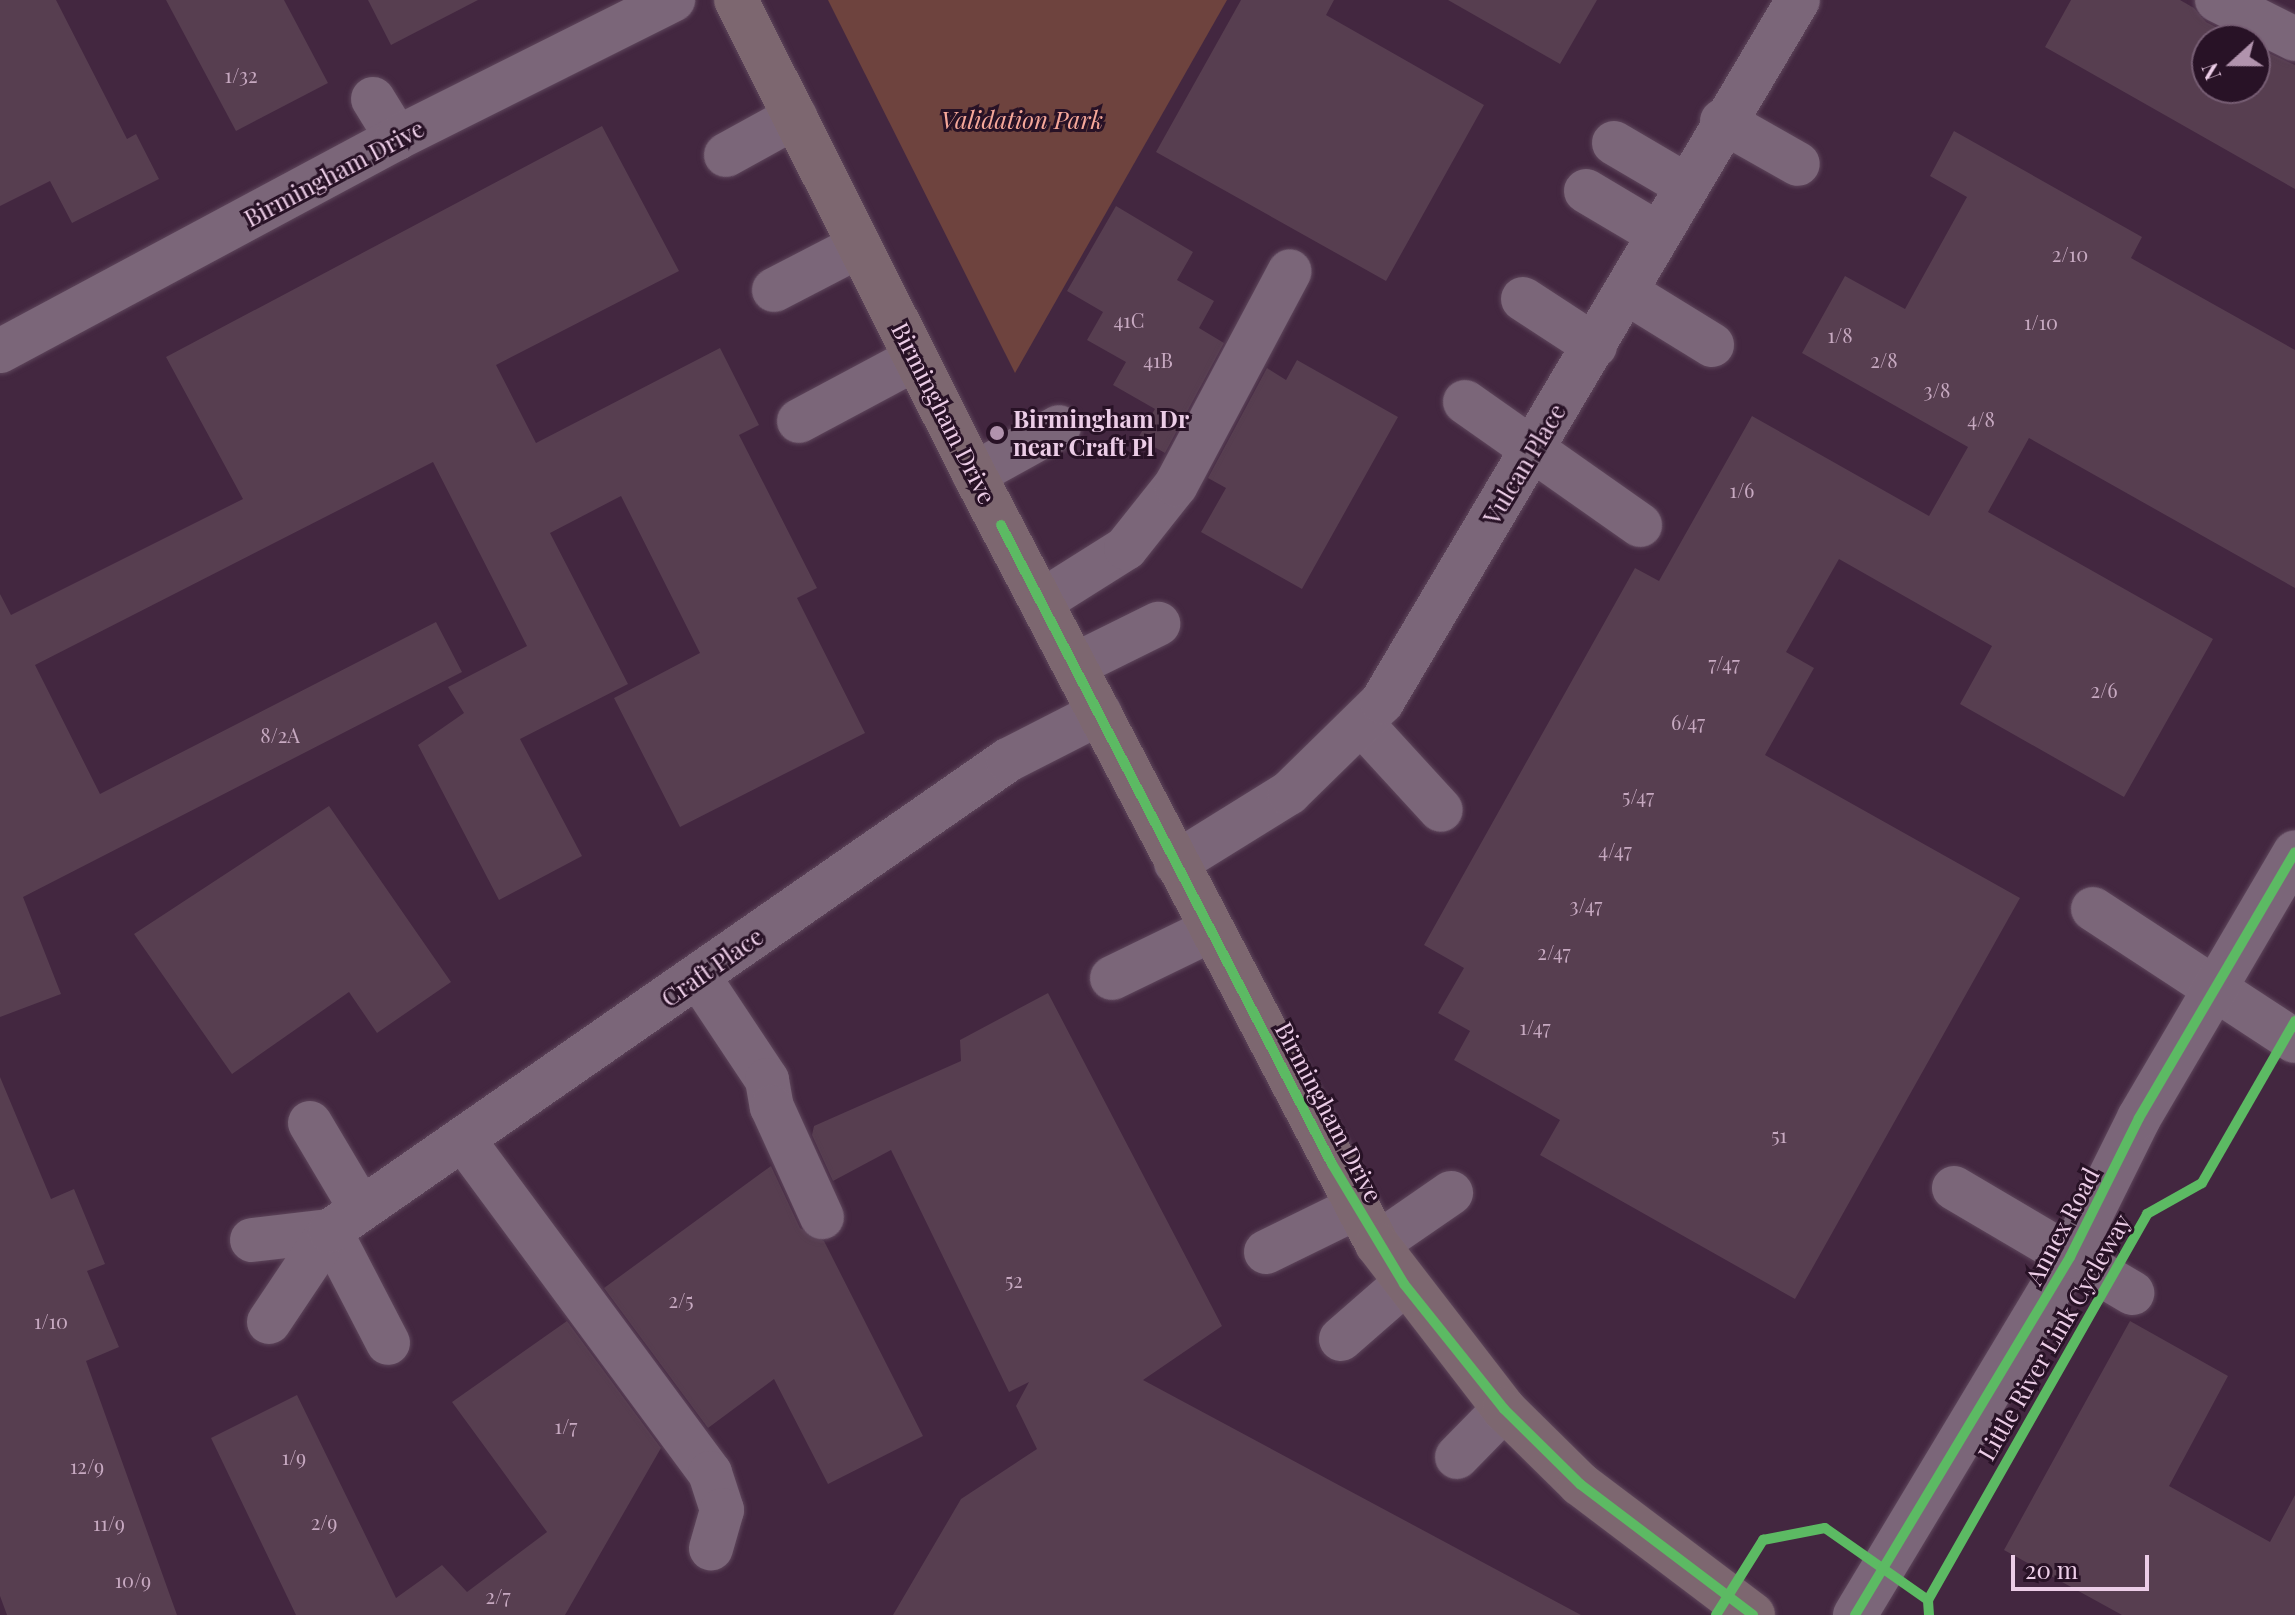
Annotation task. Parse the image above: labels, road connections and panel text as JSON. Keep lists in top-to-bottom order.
{
  "streets": {
    "main road": ["Birmingham Drive"],
    "street": ["Vulcan Place", "Craft Place", "Annex Road"],
    "cycle path": ["Little River Link Cycleway"]
  },
  "crossings": [
    ["Birmingham Drive", "Vulcan Place"],
    ["Birmingham Drive", "Craft Place"]
  ],
  "parks": ["Validation Park"],
  "places": ["Birmingham Dr near Craft Pl"],
  "house_numbers": [
    "1/32",
    "2/10",
    "41C",
    "1/10",
    "1/8",
    "41B",
    "2/8",
    "3/8",
    "4/8",
    "1/6",
    "7/47",
    "2/6",
    "6/47",
    "8/2A",
    "5/47",
    "4/47",
    "3/47",
    "2/47",
    "1/47",
    "51",
    "52",
    "2/5",
    "1/10",
    "1/7",
    "1/9",
    "12/9",
    "2/9",
    "11/9",
    "10/9",
    "2/7"
  ],
  "scale_bar": "20 m",
  "north": "left"
}
